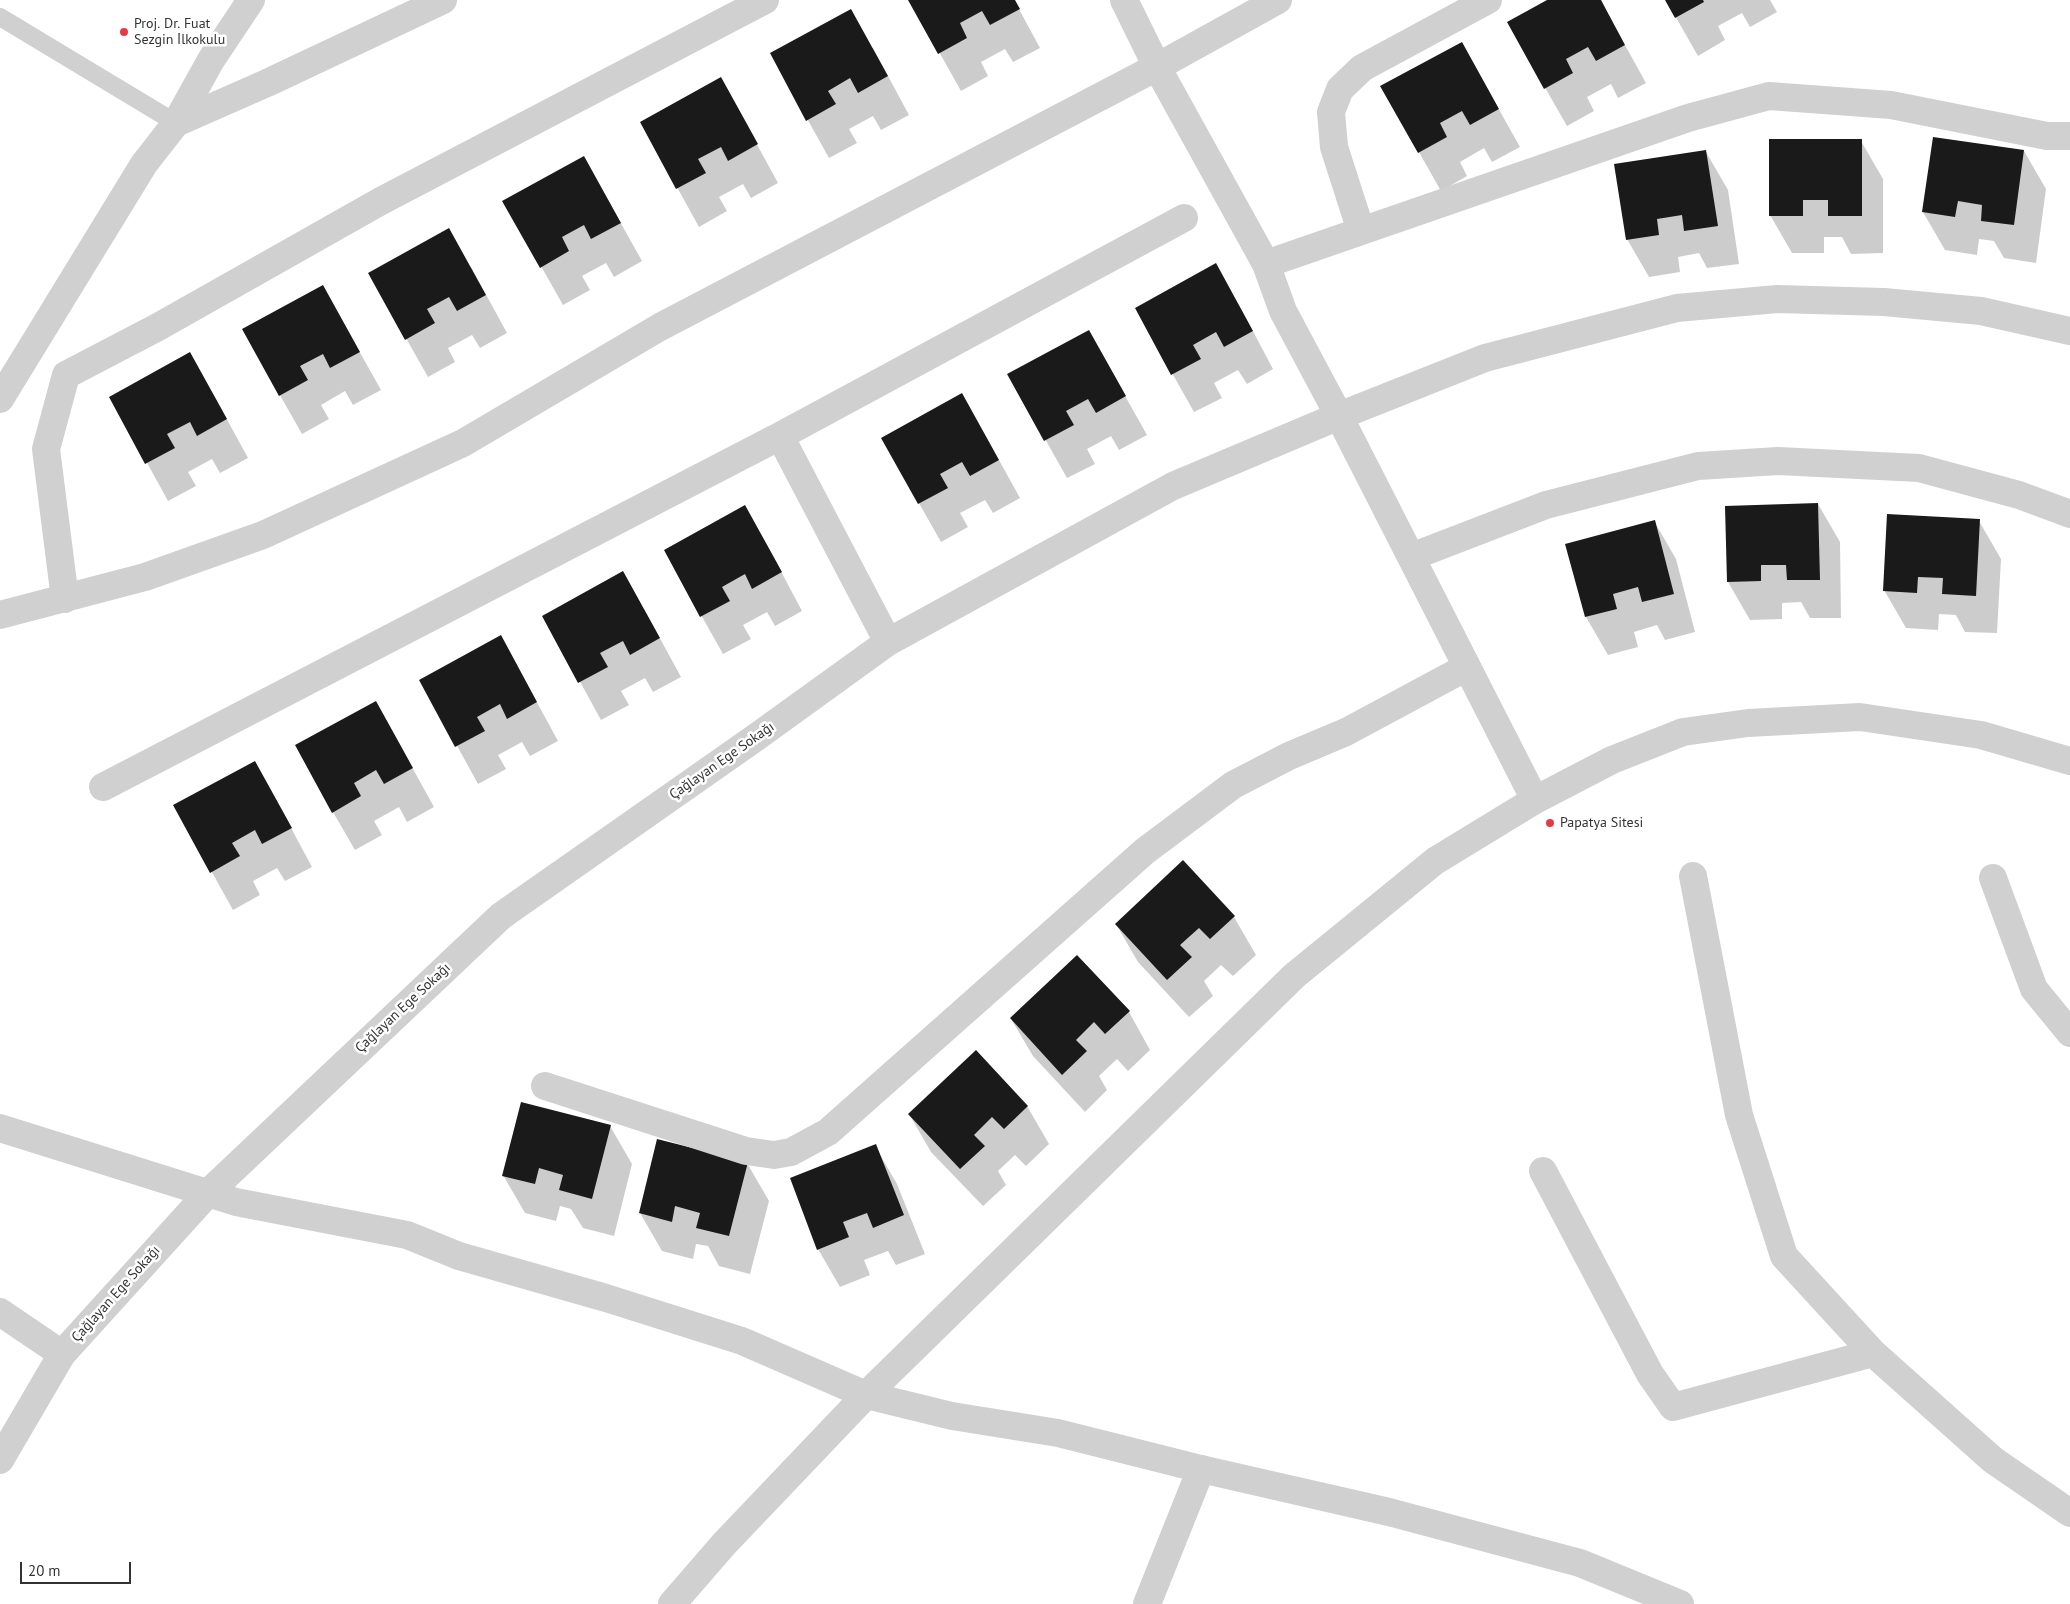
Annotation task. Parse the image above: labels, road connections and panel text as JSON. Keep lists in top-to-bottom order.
{
  "streets": {
    "street": ["Çağlayan Ege Sokağı"]
  },
  "places": ["Proj. Dr. Fuat Sezgin İlkokulu", "Papatya Sitesi"],
  "scale_bar": "20 m"
}
